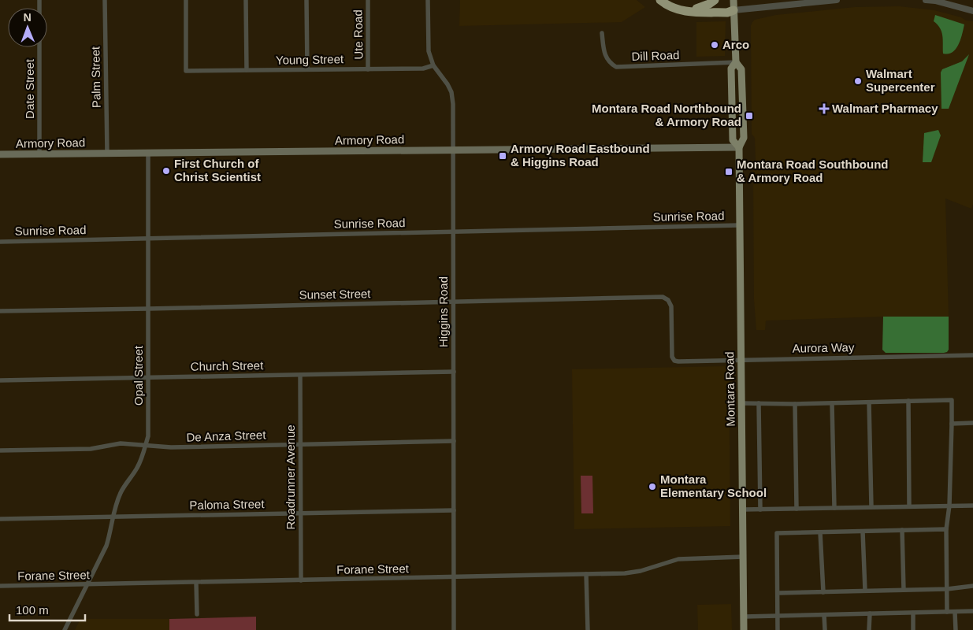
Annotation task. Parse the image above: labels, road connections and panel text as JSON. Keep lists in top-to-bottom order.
{
  "streets": {
    "main road": ["Armory Road", "Montara Road"],
    "street": [
      "Ute Road",
      "Dill Road",
      "Young Street",
      "Palm Street",
      "Date Street",
      "Sunrise Road",
      "Sunset Street",
      "Higgins Road",
      "Aurora Way",
      "Church Street",
      "Opal Street",
      "De Anza Street",
      "Roadrunner Avenue",
      "Paloma Street",
      "Forane Street"
    ]
  },
  "crossings": [
    ["Ute Road", "Young Street"],
    ["Dill Road", "Montara Road"],
    ["Young Street", "Higgins Road"],
    ["Palm Street", "Armory Road"],
    ["Date Street", "Armory Road"],
    ["Armory Road", "Higgins Road"],
    ["Armory Road", "Opal Street"],
    ["Armory Road", "Montara Road"],
    ["Sunrise Road", "Higgins Road"],
    ["Sunrise Road", "Opal Street"],
    ["Sunrise Road", "Montara Road"],
    ["Sunset Street", "Higgins Road"],
    ["Sunset Street", "Aurora Way"],
    ["Sunset Street", "Opal Street"],
    ["Higgins Road", "Church Street"],
    ["Higgins Road", "De Anza Street"],
    ["Higgins Road", "Paloma Street"],
    ["Higgins Road", "Forane Street"],
    ["Aurora Way", "Montara Road"],
    ["Church Street", "Opal Street"],
    ["Church Street", "Roadrunner Avenue"],
    ["Opal Street", "De Anza Street"],
    ["Opal Street", "Paloma Street"],
    ["Opal Street", "Forane Street"],
    ["Montara Road", "Forane Street"],
    ["De Anza Street", "Roadrunner Avenue"],
    ["Roadrunner Avenue", "Paloma Street"],
    ["Roadrunner Avenue", "Forane Street"]
  ],
  "places": {
    "other": [
      "Arco",
      "Walmart Supercenter",
      "First Church of Christ Scientist",
      "Montara Elementary School"
    ],
    "health": ["Walmart Pharmacy"],
    "transit": ["Montara Road Northbound & Armory Road", "Armory Road Eastbound & Higgins Road", "Montara Road Southbound & Armory Road"]
  },
  "scale_bar": "100 m",
  "north": "top"
}
